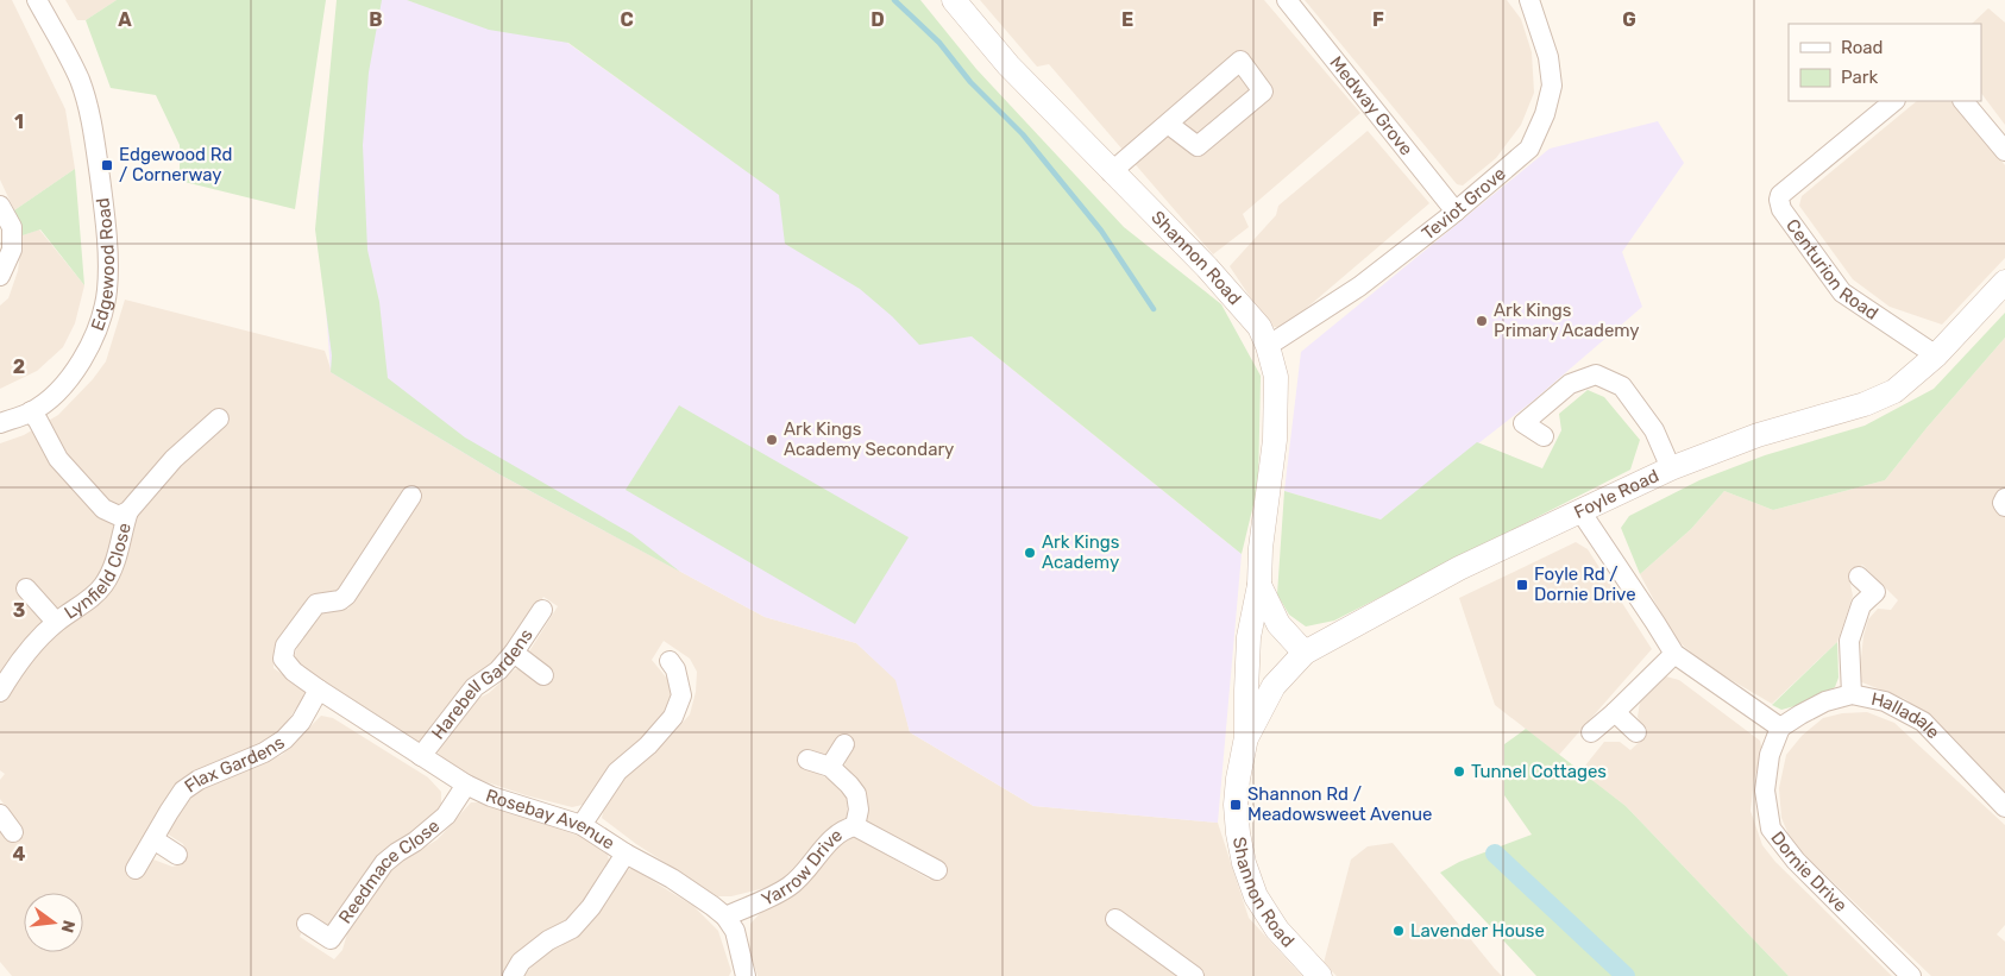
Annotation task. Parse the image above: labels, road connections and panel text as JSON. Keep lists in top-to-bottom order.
{
  "streets": {
    "street": [
      "Medway Grove",
      "Teviot Grove",
      "Shannon Road",
      "Edgewood Road",
      "Centurion Road",
      "Foyle Road",
      "Lynfield Close",
      "Harebell Gardens",
      "Halladale",
      "Flax Gardens",
      "Rosebay Avenue",
      "Yarrow Drive",
      "Dornie Drive",
      "Reedmace Close"
    ]
  },
  "crossings": [
    ["Medway Grove", "Teviot Grove"],
    ["Teviot Grove", "Shannon Road"],
    ["Shannon Road", "Foyle Road"],
    ["Edgewood Road", "Lynfield Close"],
    ["Centurion Road", "Foyle Road"],
    ["Harebell Gardens", "Rosebay Avenue"],
    ["Halladale", "Dornie Drive"],
    ["Flax Gardens", "Rosebay Avenue"],
    ["Rosebay Avenue", "Yarrow Drive"],
    ["Rosebay Avenue", "Reedmace Close"]
  ],
  "places": {
    "transit": ["Edgewood Rd / Cornerway", "Foyle Rd / Dornie Drive", "Shannon Rd / Meadowsweet Avenue"],
    "other": [
      "Ark Kings Primary Academy",
      "Ark Kings Academy Secondary",
      "Ark Kings Academy",
      "Tunnel Cottages",
      "Lavender House"
    ]
  },
  "legend": ["Road", "Park"],
  "north": "right",
  "grid": {
    "columns": [
      "A",
      "B",
      "C",
      "D",
      "E",
      "F",
      "G"
    ],
    "rows": [
      "1",
      "2",
      "3",
      "4"
    ]
  }
}
